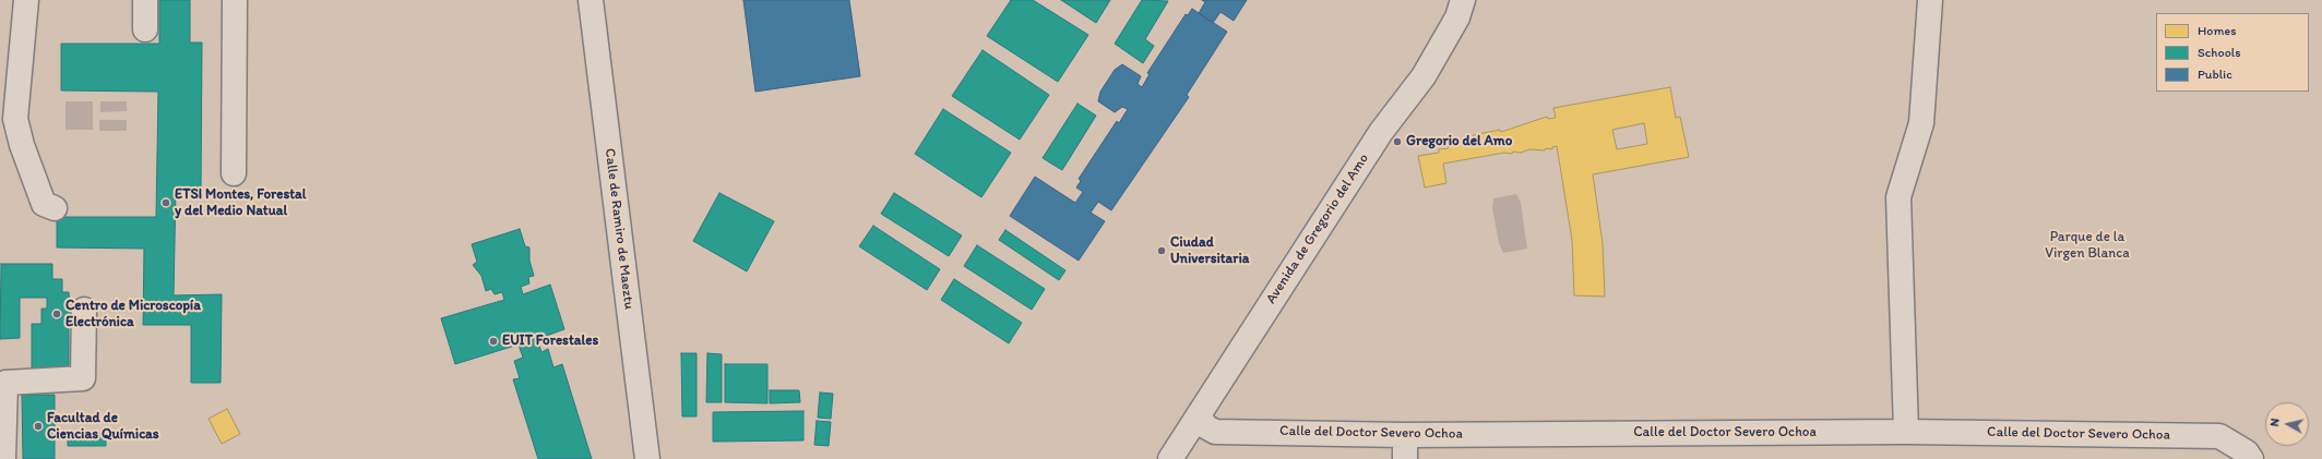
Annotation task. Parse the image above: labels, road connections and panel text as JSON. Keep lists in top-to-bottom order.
{
  "streets": {
    "street": ["Calle de Ramiro de Maeztu", "Avenida de Gregorio del Amo", "Calle del Doctor Severo Ochoa"]
  },
  "crossings": [
    ["Avenida de Gregorio del Amo", "Calle del Doctor Severo Ochoa"]
  ],
  "parks": ["Parque de la Virgen Blanca"],
  "places": [
    "Gregorio del Amo",
    "ETSI Montes, Forestal y del Medio Natual",
    "Ciudad Universitaria",
    "Centro de Microscopía Electrónica",
    "EUIT Forestales",
    "Facultad de Ciencias Químicas"
  ],
  "legend": ["Homes", "Schools", "Public"],
  "north": "left"
}
